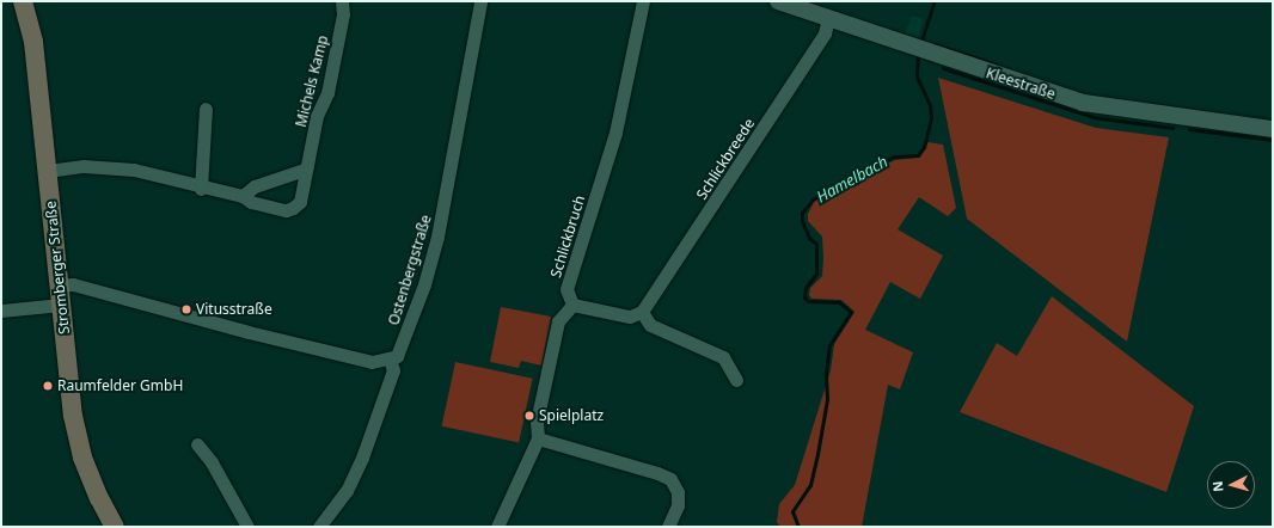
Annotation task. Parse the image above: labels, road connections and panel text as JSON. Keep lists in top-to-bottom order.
{
  "streets": {
    "main road": ["Stromberger Straße"],
    "street": [
      "Michels Kamp",
      "Kleestraße",
      "Schlickbreede",
      "Schlickbruch",
      "Ostenbergstraße"
    ]
  },
  "crossings": [
    ["Michels Kamp", "Stromberger Straße"],
    ["Kleestraße", "Schlickbreede"]
  ],
  "water": ["Hamelbach"],
  "places": ["Vitusstraße", "Raumfelder GmbH", "Spielplatz"],
  "north": "left"
}
